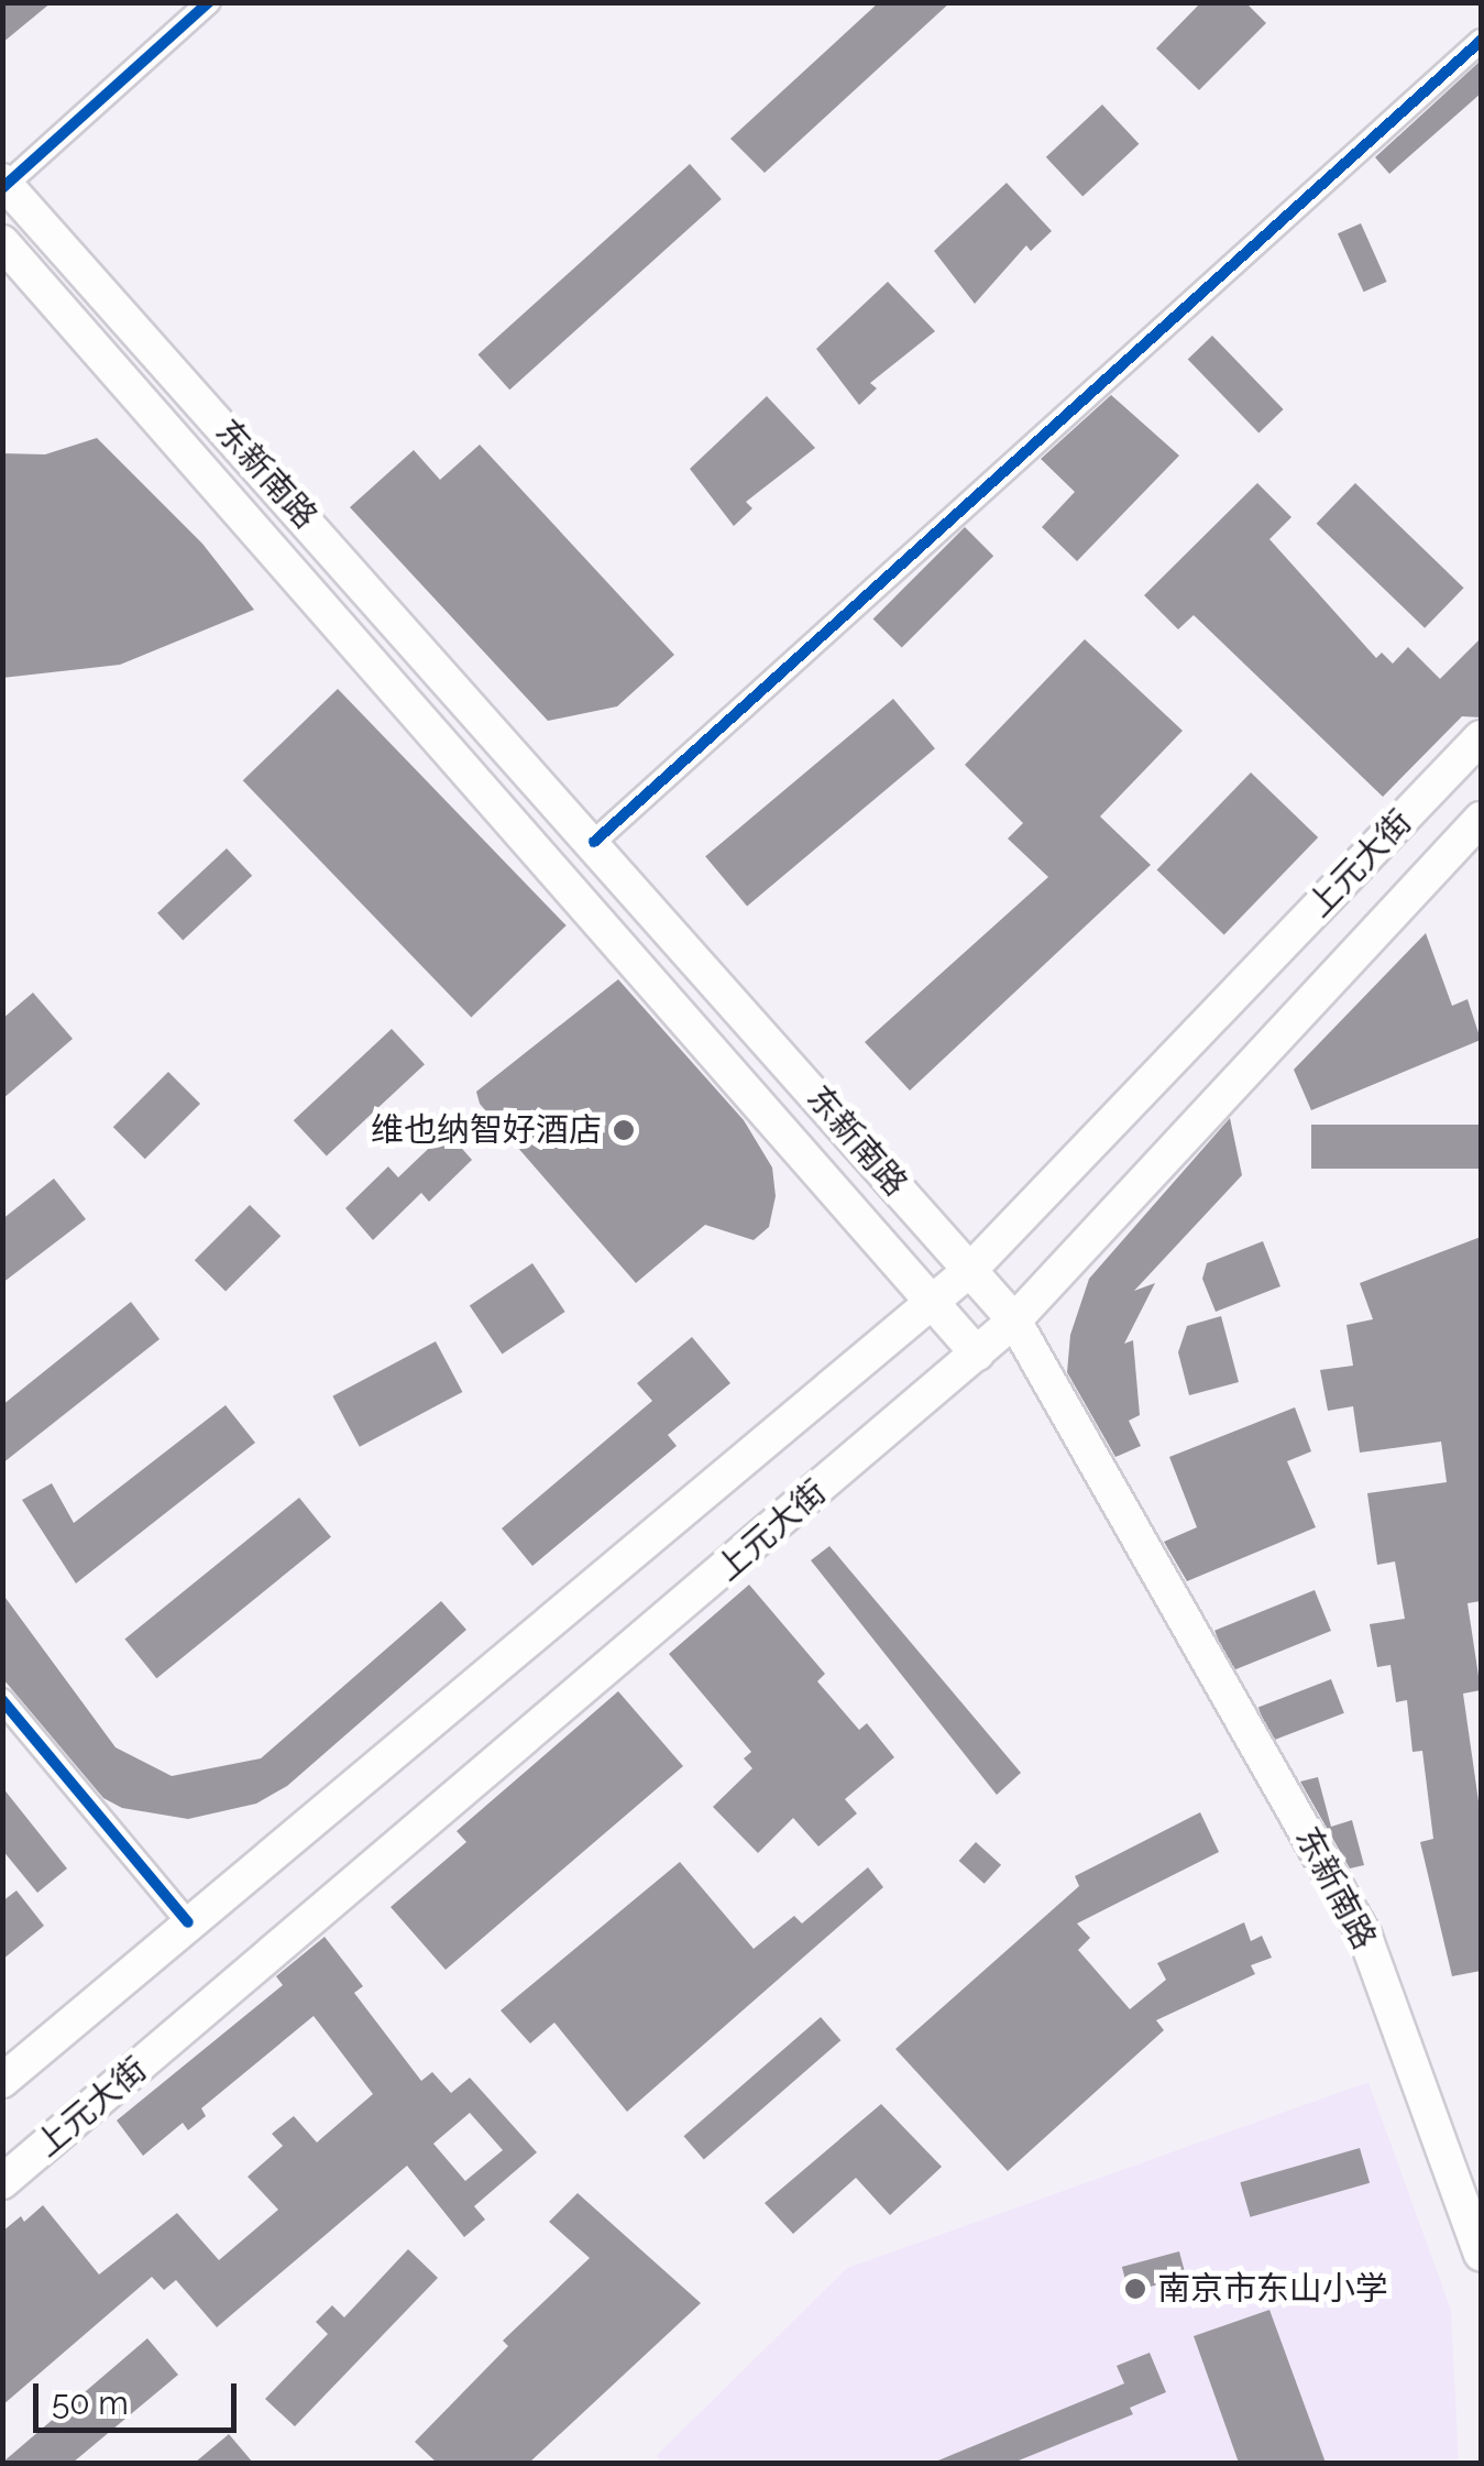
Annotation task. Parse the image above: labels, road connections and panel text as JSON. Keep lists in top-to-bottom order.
{
  "streets": {
    "main road": ["东新南路", "上元大街"]
  },
  "crossings": [
    ["东新南路", "上元大街"]
  ],
  "places": ["维也纳智好酒店", "南京市东山小学"],
  "scale_bar": "50 m"
}
